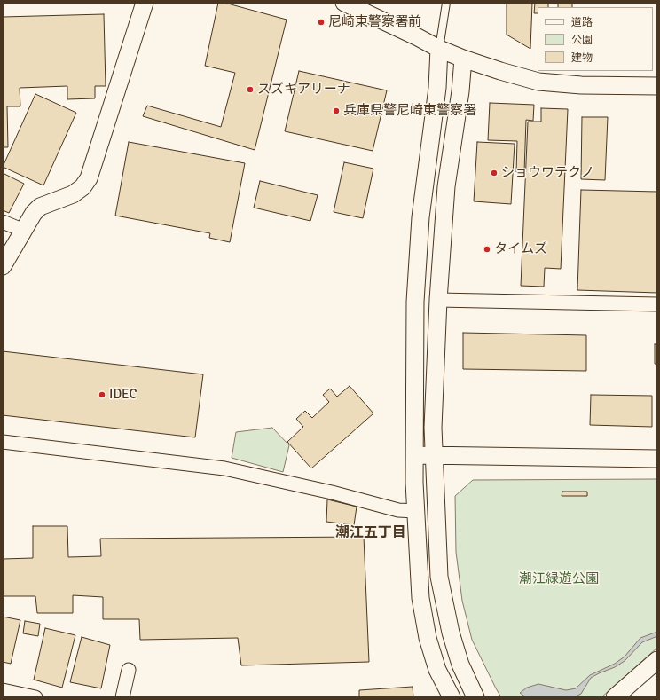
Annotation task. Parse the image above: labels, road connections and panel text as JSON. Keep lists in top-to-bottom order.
{
  "districts": ["潮江五丁目"],
  "parks": ["潮江緑遊公園"],
  "places": [
    "尼崎東警察署前",
    "スズキアリーナ",
    "兵庫県警尼崎東警察署",
    "ショウワテクノ",
    "タイムズ",
    "IDEC"
  ],
  "legend": ["道路", "公園", "建物"]
}
